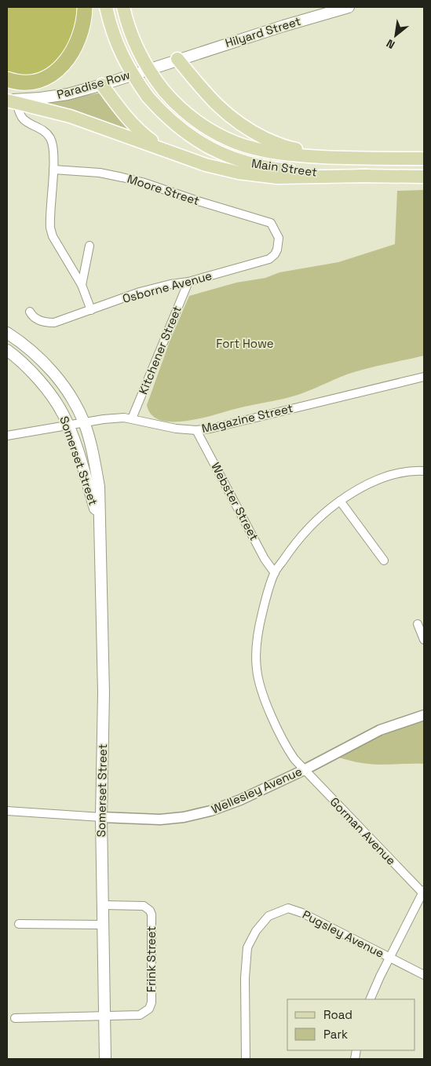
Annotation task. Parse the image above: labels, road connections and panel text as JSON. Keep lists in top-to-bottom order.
{
  "streets": {
    "main road": [
      "Hilyard Street",
      "Paradise Row",
      "Main Street",
      "Somerset Street"
    ],
    "street": [
      "Moore Street",
      "Osborne Avenue",
      "Kitchener Street",
      "Magazine Street",
      "Webster Street",
      "Wellesley Avenue",
      "Gorman Avenue",
      "Pugsley Avenue",
      "Frink Street"
    ]
  },
  "crossings": [
    ["Hilyard Street", "Paradise Row"],
    ["Moore Street", "Osborne Avenue"],
    ["Osborne Avenue", "Kitchener Street"],
    ["Kitchener Street", "Magazine Street"],
    ["Magazine Street", "Somerset Street"],
    ["Magazine Street", "Webster Street"],
    ["Somerset Street", "Wellesley Avenue"],
    ["Somerset Street", "Frink Street"],
    ["Webster Street", "Gorman Avenue"],
    ["Wellesley Avenue", "Gorman Avenue"]
  ],
  "parks": ["Fort Howe"],
  "legend": ["Road", "Park"],
  "north": "bottom left"
}
